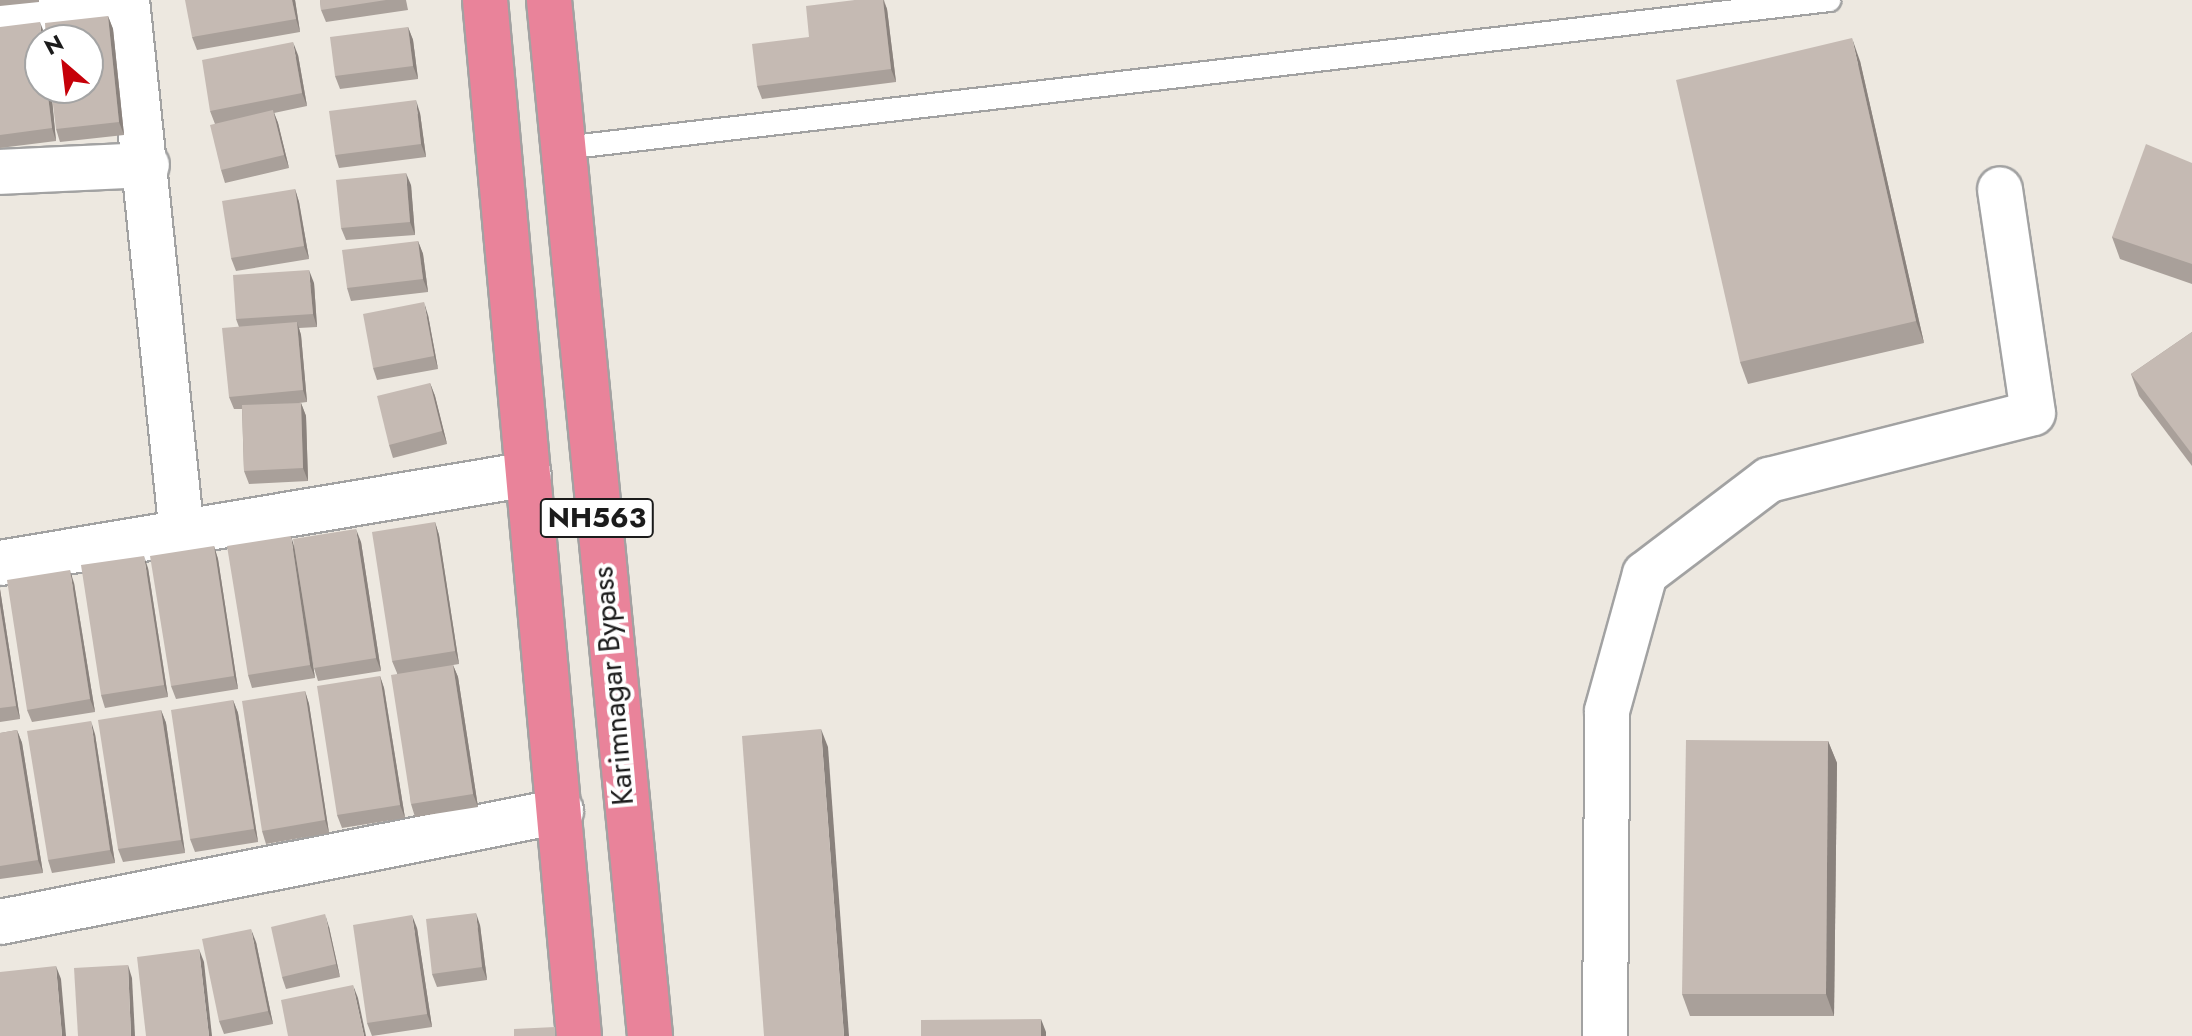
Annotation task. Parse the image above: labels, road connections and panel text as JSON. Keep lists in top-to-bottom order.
{
  "streets": {
    "highway": ["NH563", "Karimnagar Bypass"]
  },
  "north": "top left"
}
